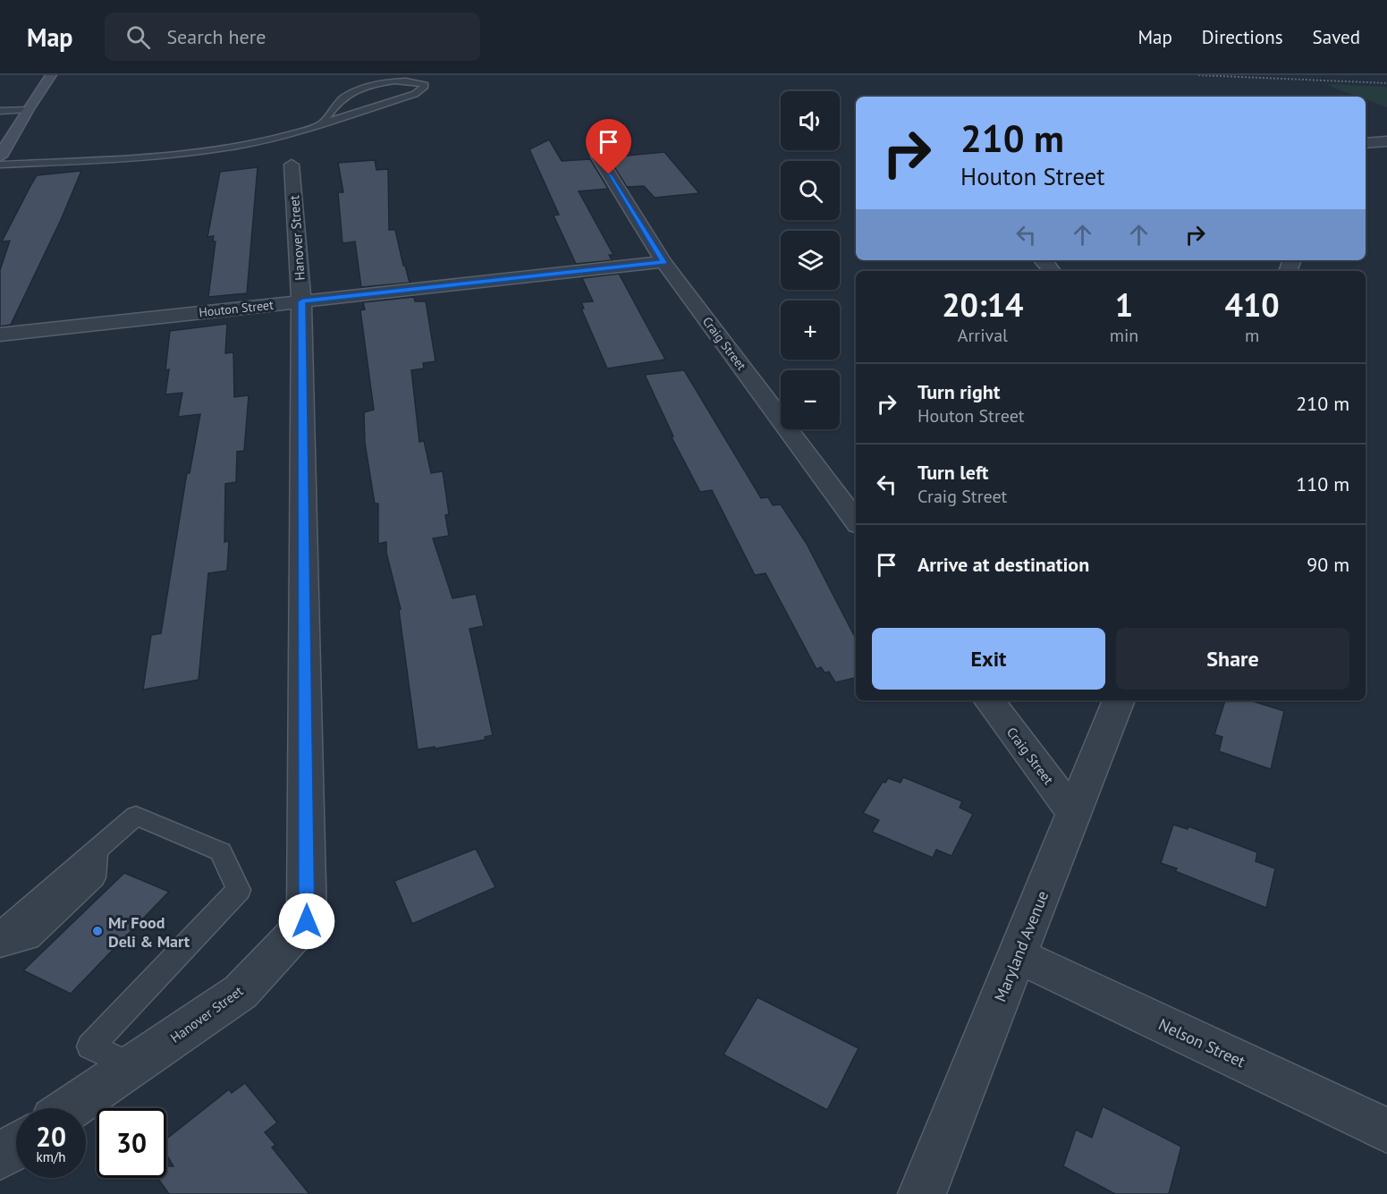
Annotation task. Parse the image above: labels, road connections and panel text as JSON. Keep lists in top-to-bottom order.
{
  "streets": {
    "street": [
      "Hanover Street",
      "Houton Street",
      "Craig Street",
      "Maryland Avenue",
      "Nelson Street"
    ]
  },
  "crossings": [
    ["Hanover Street", "Houton Street"],
    ["Houton Street", "Craig Street"],
    ["Craig Street", "Maryland Avenue"],
    ["Maryland Avenue", "Nelson Street"]
  ],
  "places": ["Mr Food Deli & Mart"],
  "page": {
    "header": "Map",
    "search": "Search here",
    "nav": ["Map", "Directions", "Saved"],
    "map_buttons": ["+", "−"],
    "turn": ["210 m", "Houton Street"],
    "eta": [
      "20:14",
      "Arrival",
      "1",
      "min",
      "410",
      "m"
    ],
    "list": [
      {
        "name": "Turn right",
        "note": "Houton Street",
        "value": "210 m"
      },
      {
        "name": "Turn left",
        "note": "Craig Street",
        "value": "110 m"
      },
      {
        "name": "Arrive at destination",
        "value": "90 m"
      }
    ],
    "buttons": ["Exit", "Share"],
    "speed": "20 km/h",
    "limit": "30"
  }
}
